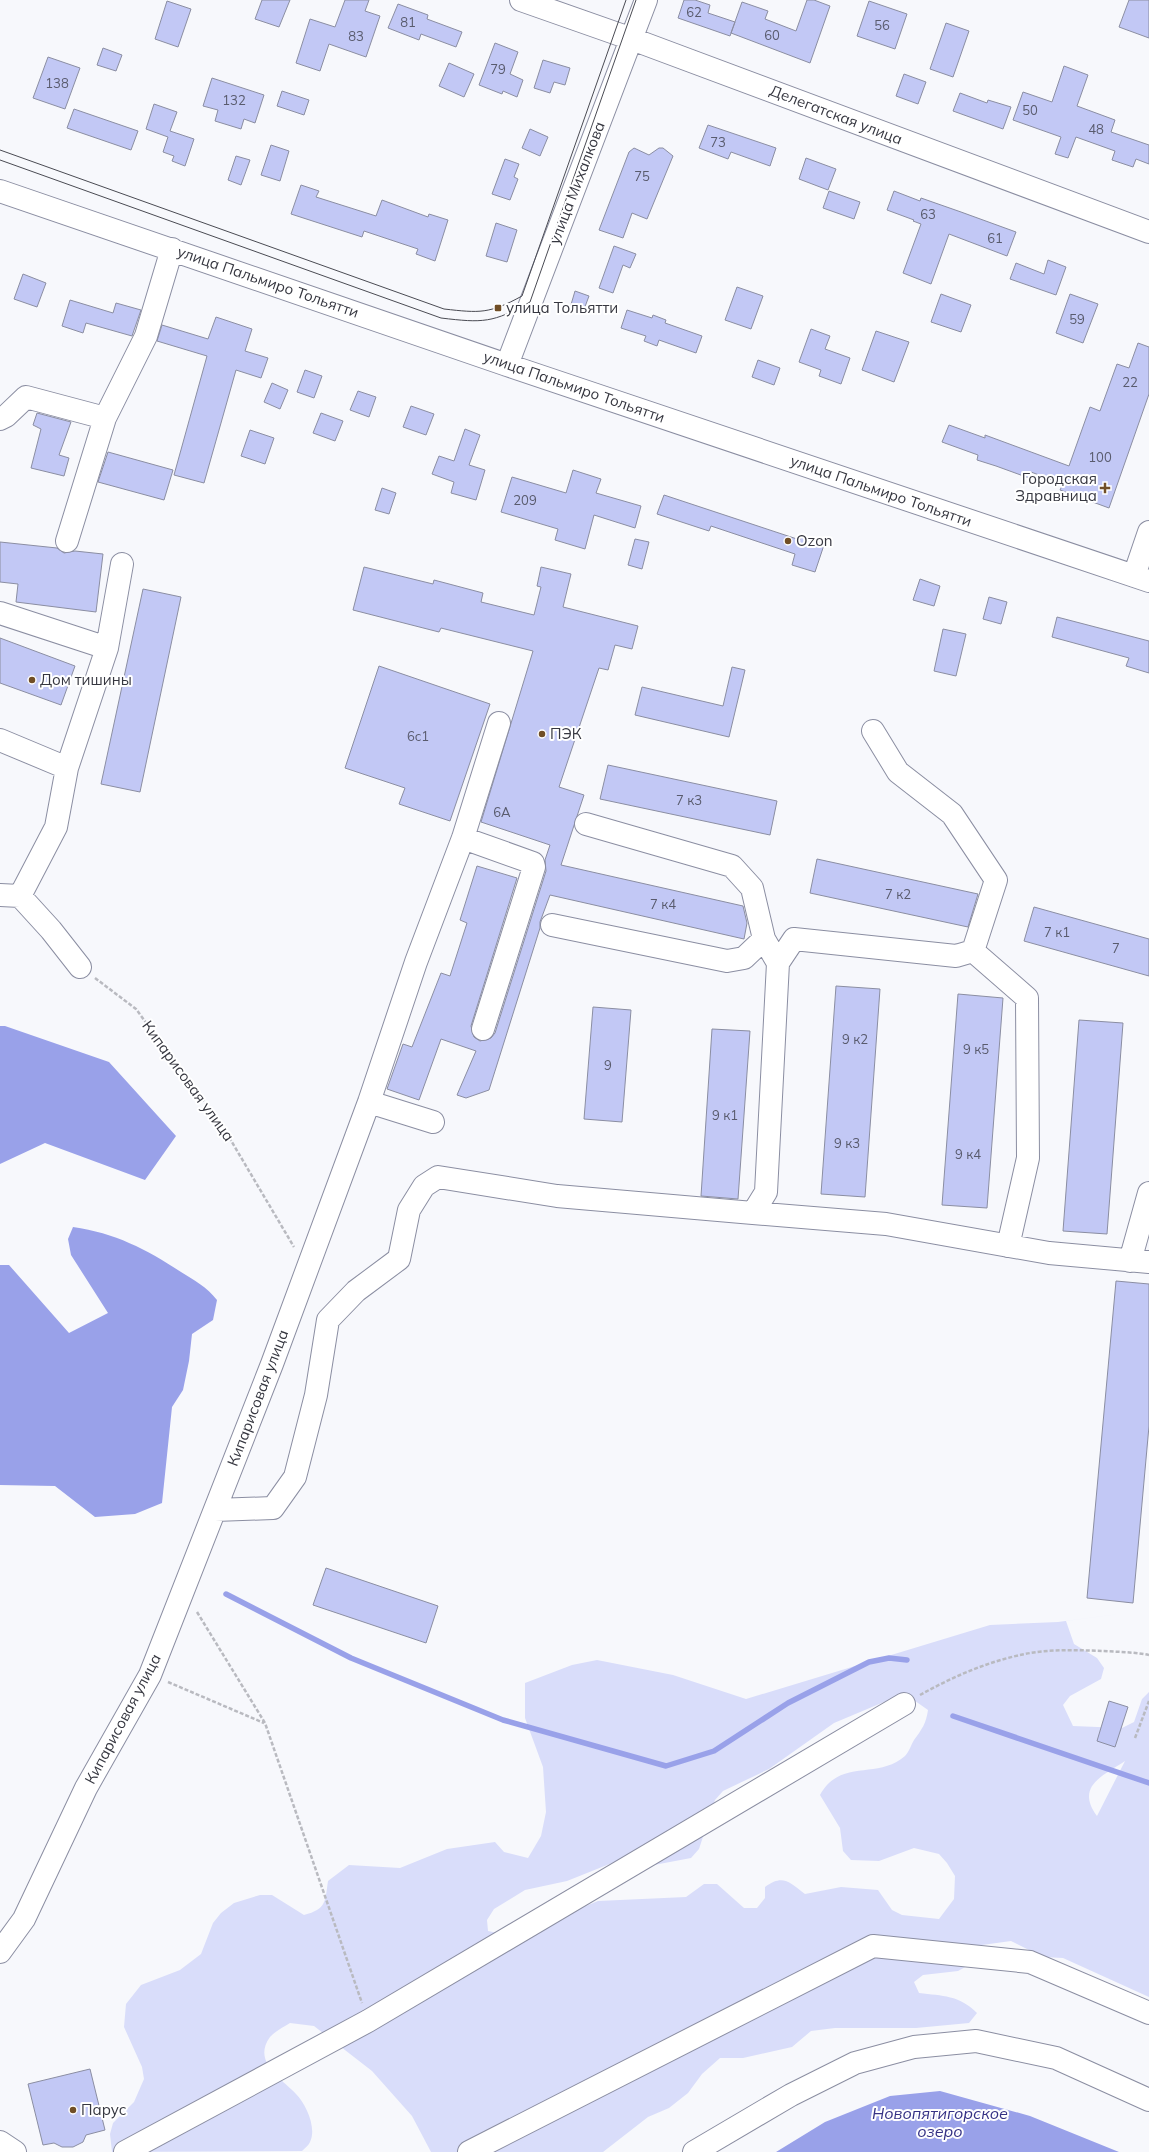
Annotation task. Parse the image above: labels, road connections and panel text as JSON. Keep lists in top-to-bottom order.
{
  "streets": {
    "street": [
      "Делегатская улица",
      "улица Михалкова",
      "улица Пальмиро Тольятти",
      "Кипарисовая улица"
    ]
  },
  "crossings": [
    ["Делегатская улица", "улица Михалкова"],
    ["улица Михалкова", "улица Пальмиро Тольятти"]
  ],
  "water": ["Новопятигорское озеро"],
  "places": {
    "transit": ["улица Тольятти"],
    "health": ["Городская Здравница"],
    "other": [
      "Ozon",
      "Дом тишины",
      "ПЭК",
      "Парус"
    ]
  },
  "house_numbers": [
    "62",
    "81",
    "56",
    "60",
    "83",
    "79",
    "138",
    "132",
    "50",
    "48",
    "73",
    "75",
    "63",
    "61",
    "59",
    "22",
    "100",
    "209",
    "6с1",
    "7 к3",
    "6А",
    "7 к2",
    "7 к4",
    "7 к1",
    "7",
    "9 к2",
    "9 к5",
    "9",
    "9 к1",
    "9 к3",
    "9 к4"
  ]
}
